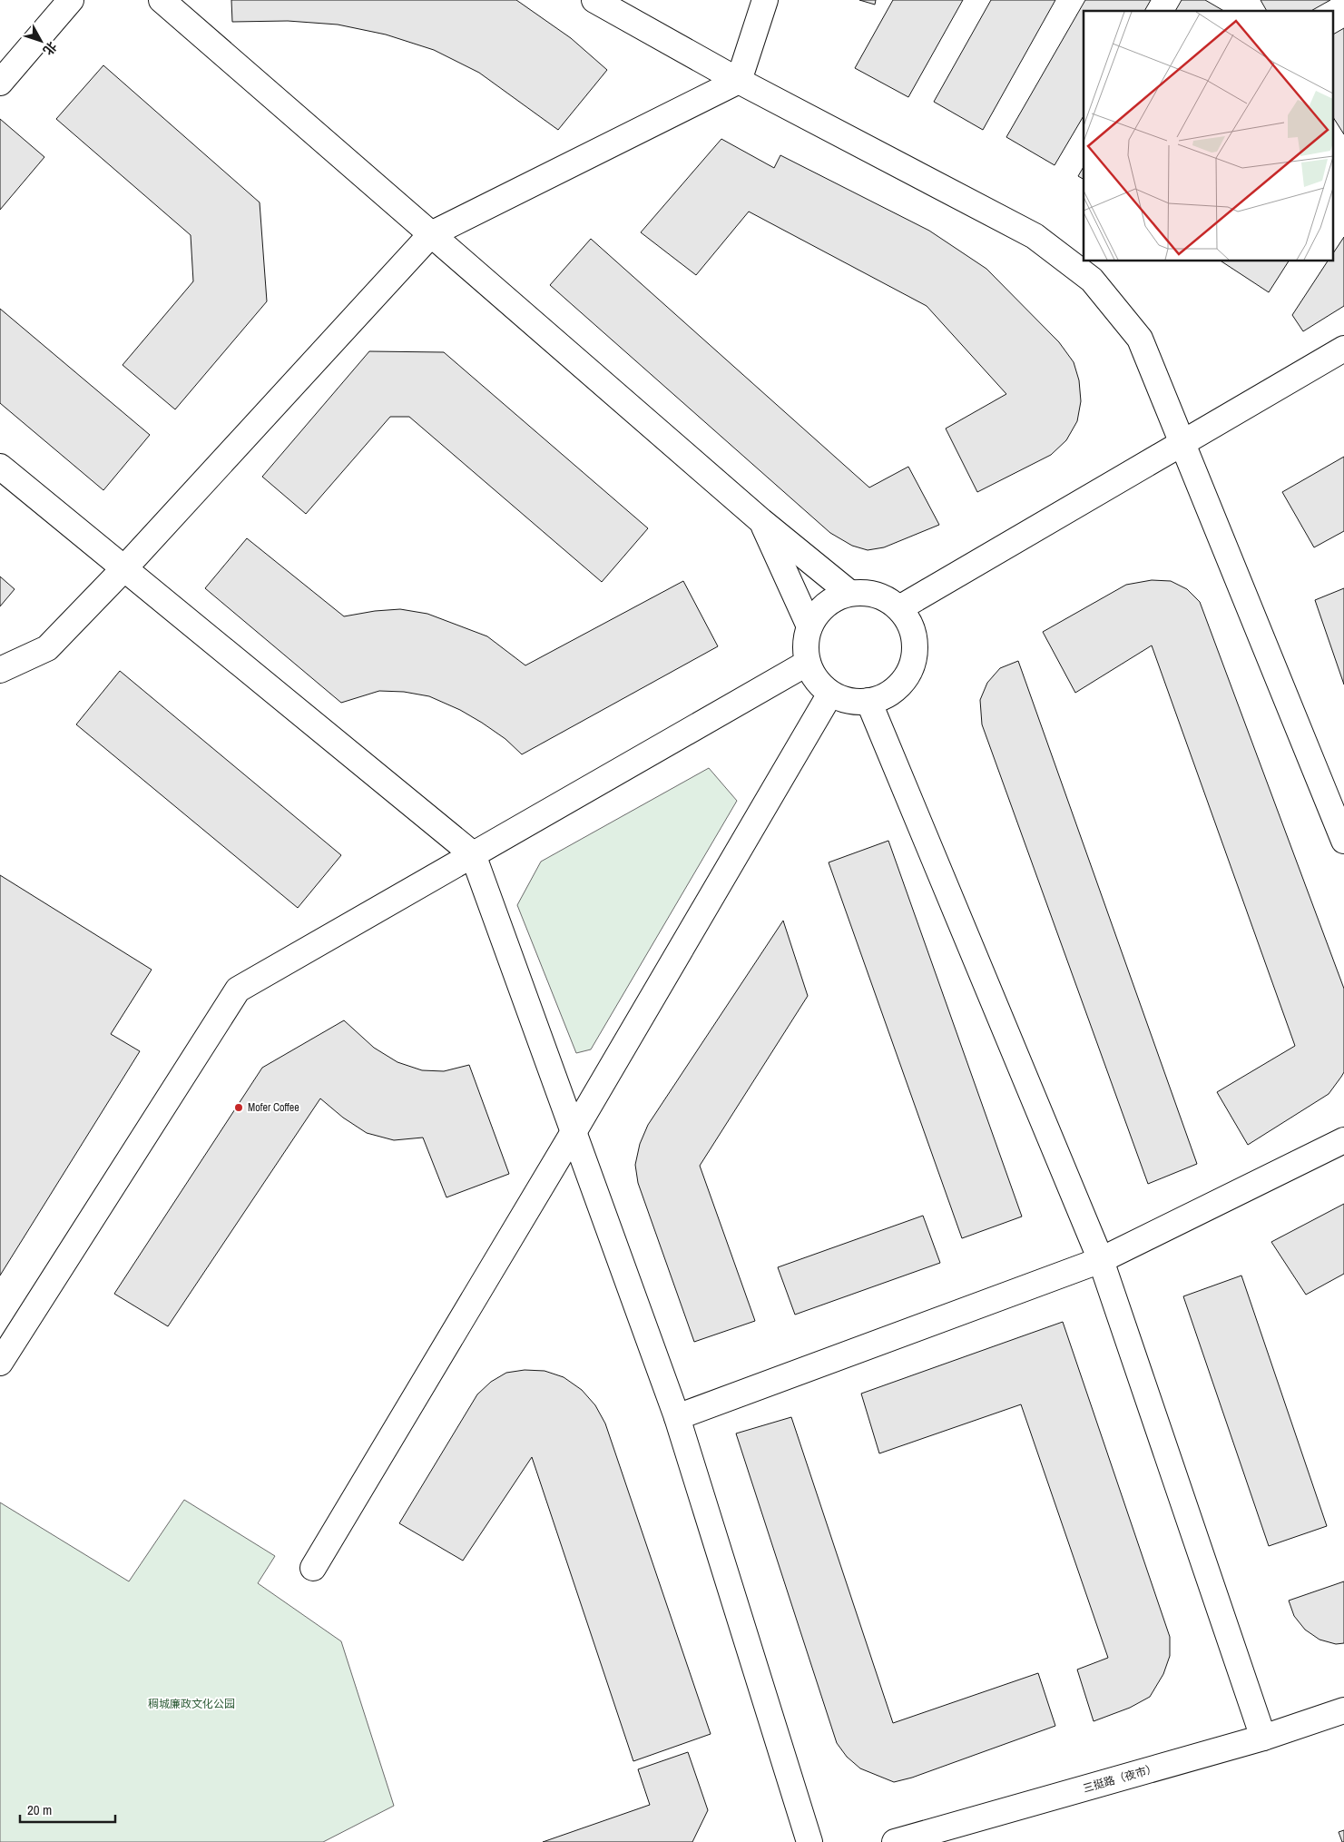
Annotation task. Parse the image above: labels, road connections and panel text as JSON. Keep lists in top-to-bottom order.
{
  "streets": {
    "street": ["三挺路（夜市）"]
  },
  "parks": ["稠城廉政文化公园"],
  "places": ["Mofer Coffee"],
  "scale_bar": "20 m",
  "north": "bottom right"
}
